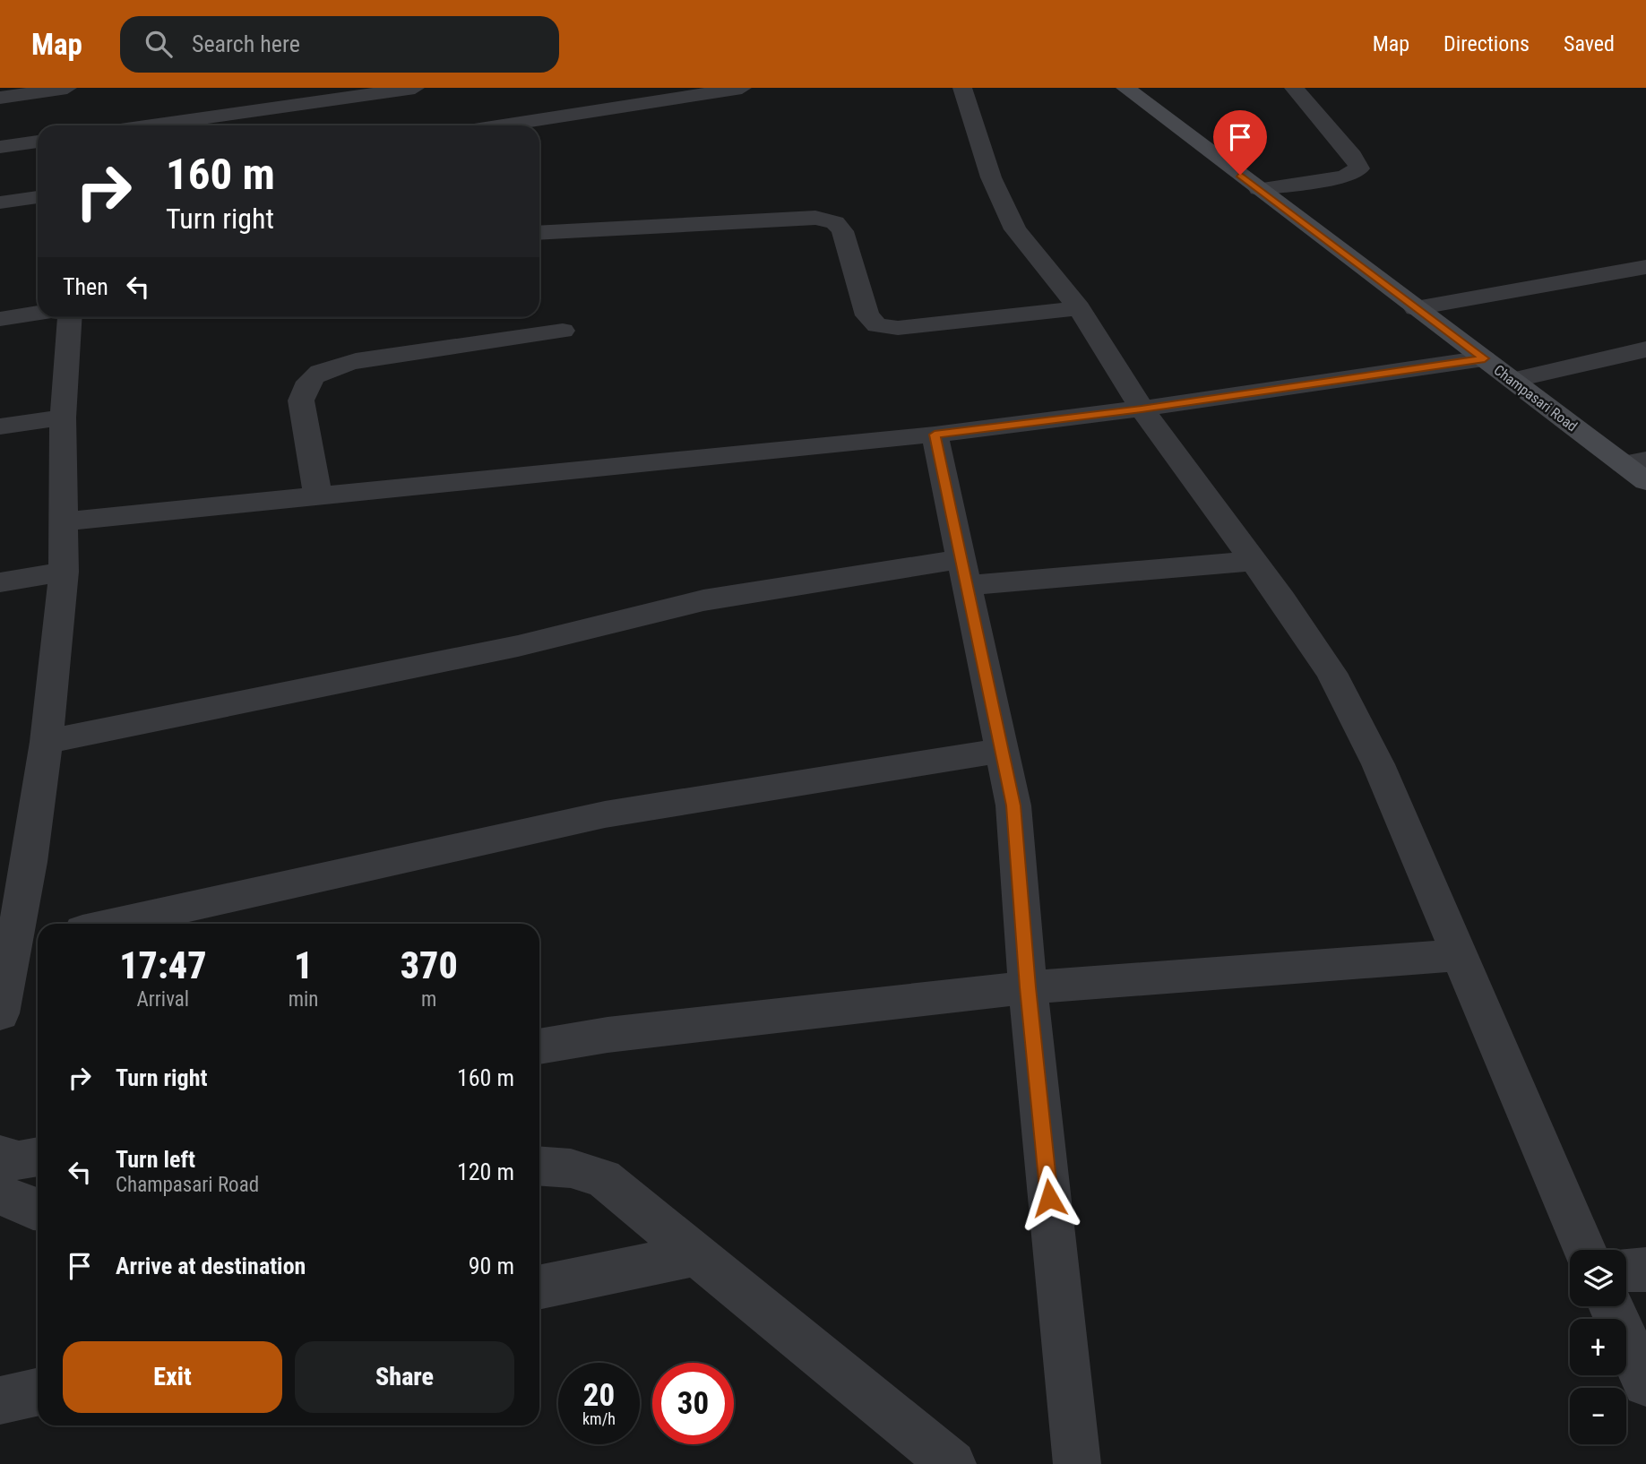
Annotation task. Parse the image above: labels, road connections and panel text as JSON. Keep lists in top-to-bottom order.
{
  "streets": {
    "main road": ["Champasari Road"]
  },
  "page": {
    "header": "Map",
    "search": "Search here",
    "nav": ["Map", "Directions", "Saved"],
    "turn": ["160 m", "Turn right"],
    "then": "Then",
    "eta": [
      "17:47",
      "Arrival",
      "1",
      "min",
      "370",
      "m"
    ],
    "list": [
      {
        "name": "Turn right",
        "value": "160 m"
      },
      {
        "name": "Turn left",
        "note": "Champasari Road",
        "value": "120 m"
      },
      {
        "name": "Arrive at destination",
        "value": "90 m"
      }
    ],
    "map_buttons": ["+", "−"],
    "buttons": ["Exit", "Share"],
    "speed": "20 km/h",
    "limit": "30"
  }
}
